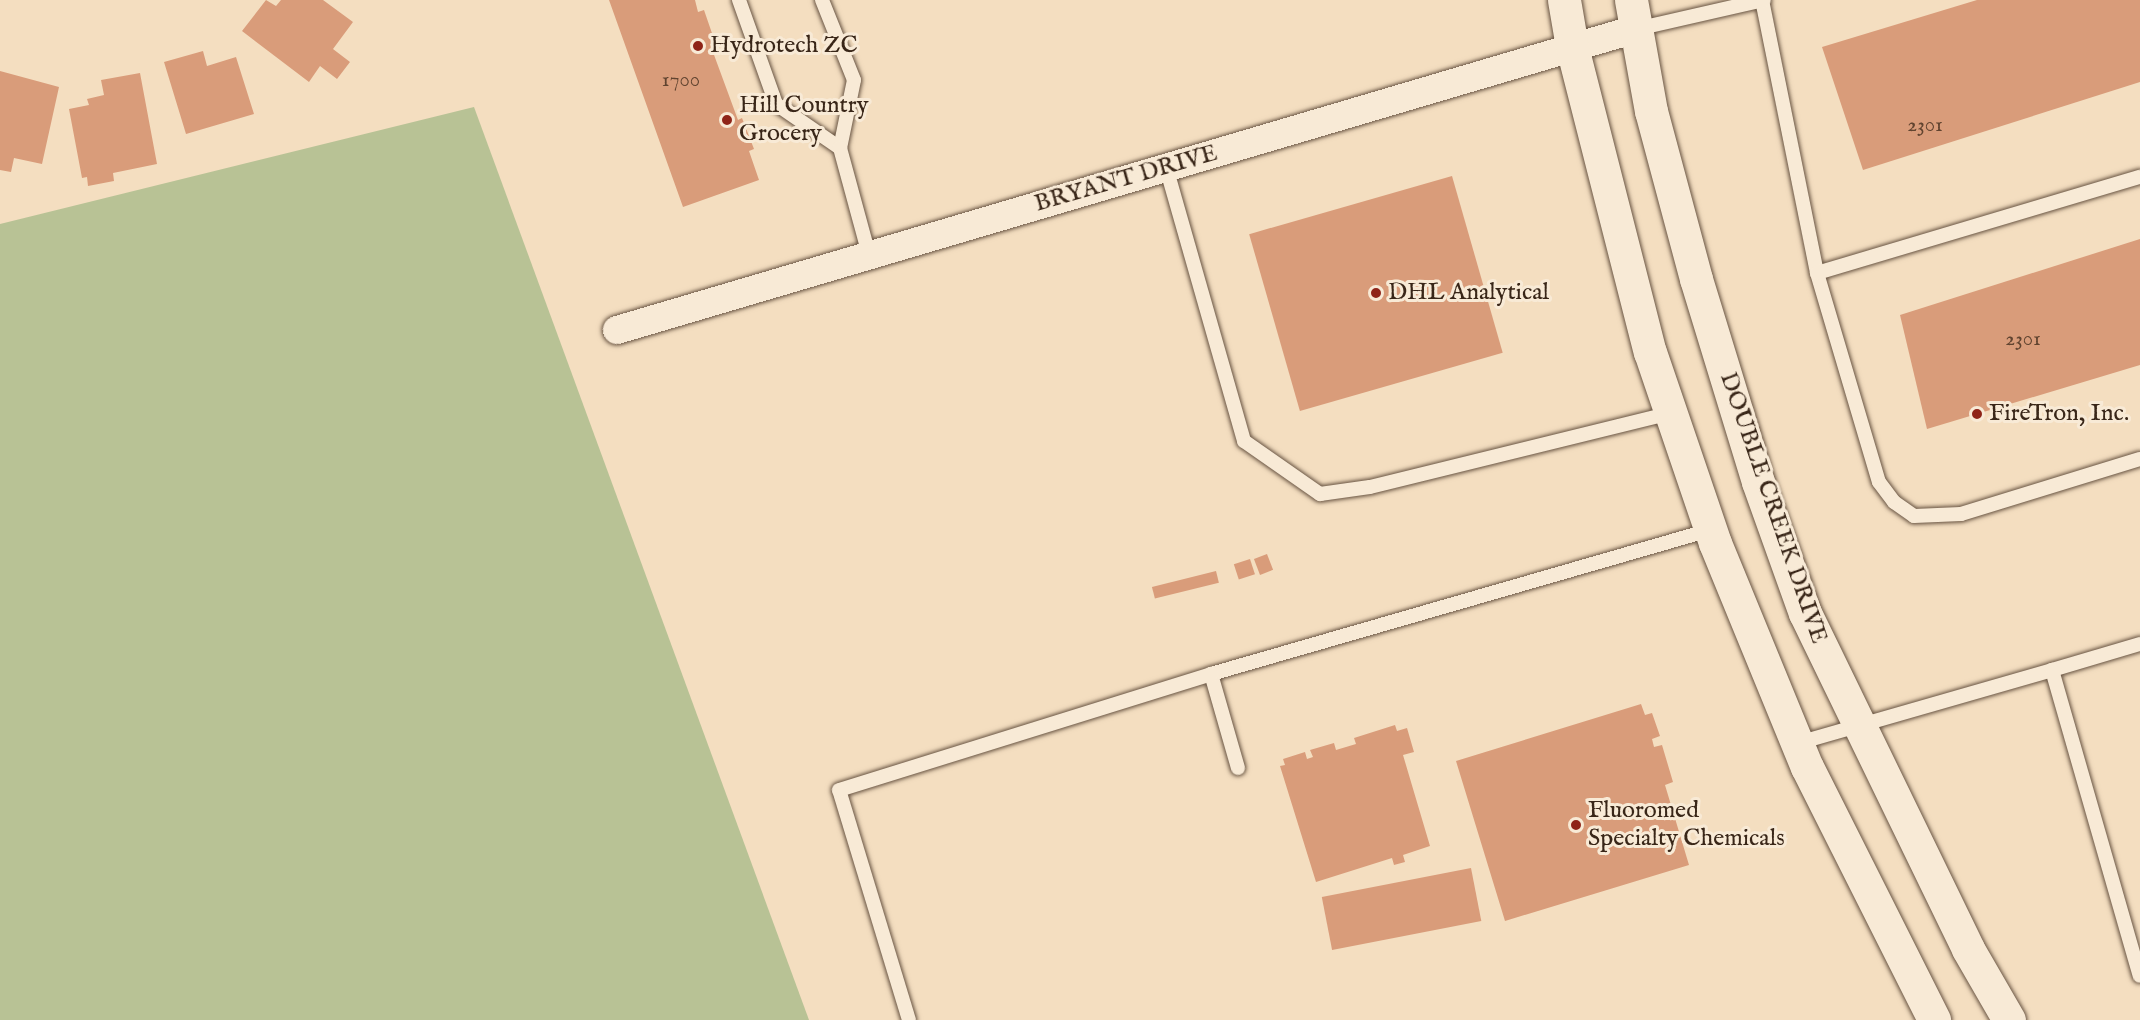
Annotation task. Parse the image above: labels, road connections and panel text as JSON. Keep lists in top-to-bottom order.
{
  "streets": {
    "street": ["BRYANT DRIVE", "DOUBLE CREEK DRIVE"]
  },
  "crossings": [
    ["BRYANT DRIVE", "DOUBLE CREEK DRIVE"]
  ],
  "places": [
    "Hydrotech ZC",
    "Hill Country Grocery",
    "DHL Analytical",
    "FireTron, Inc.",
    "Fluoromed Specialty Chemicals"
  ],
  "house_numbers": ["1700", "2301", "2301"]
}
